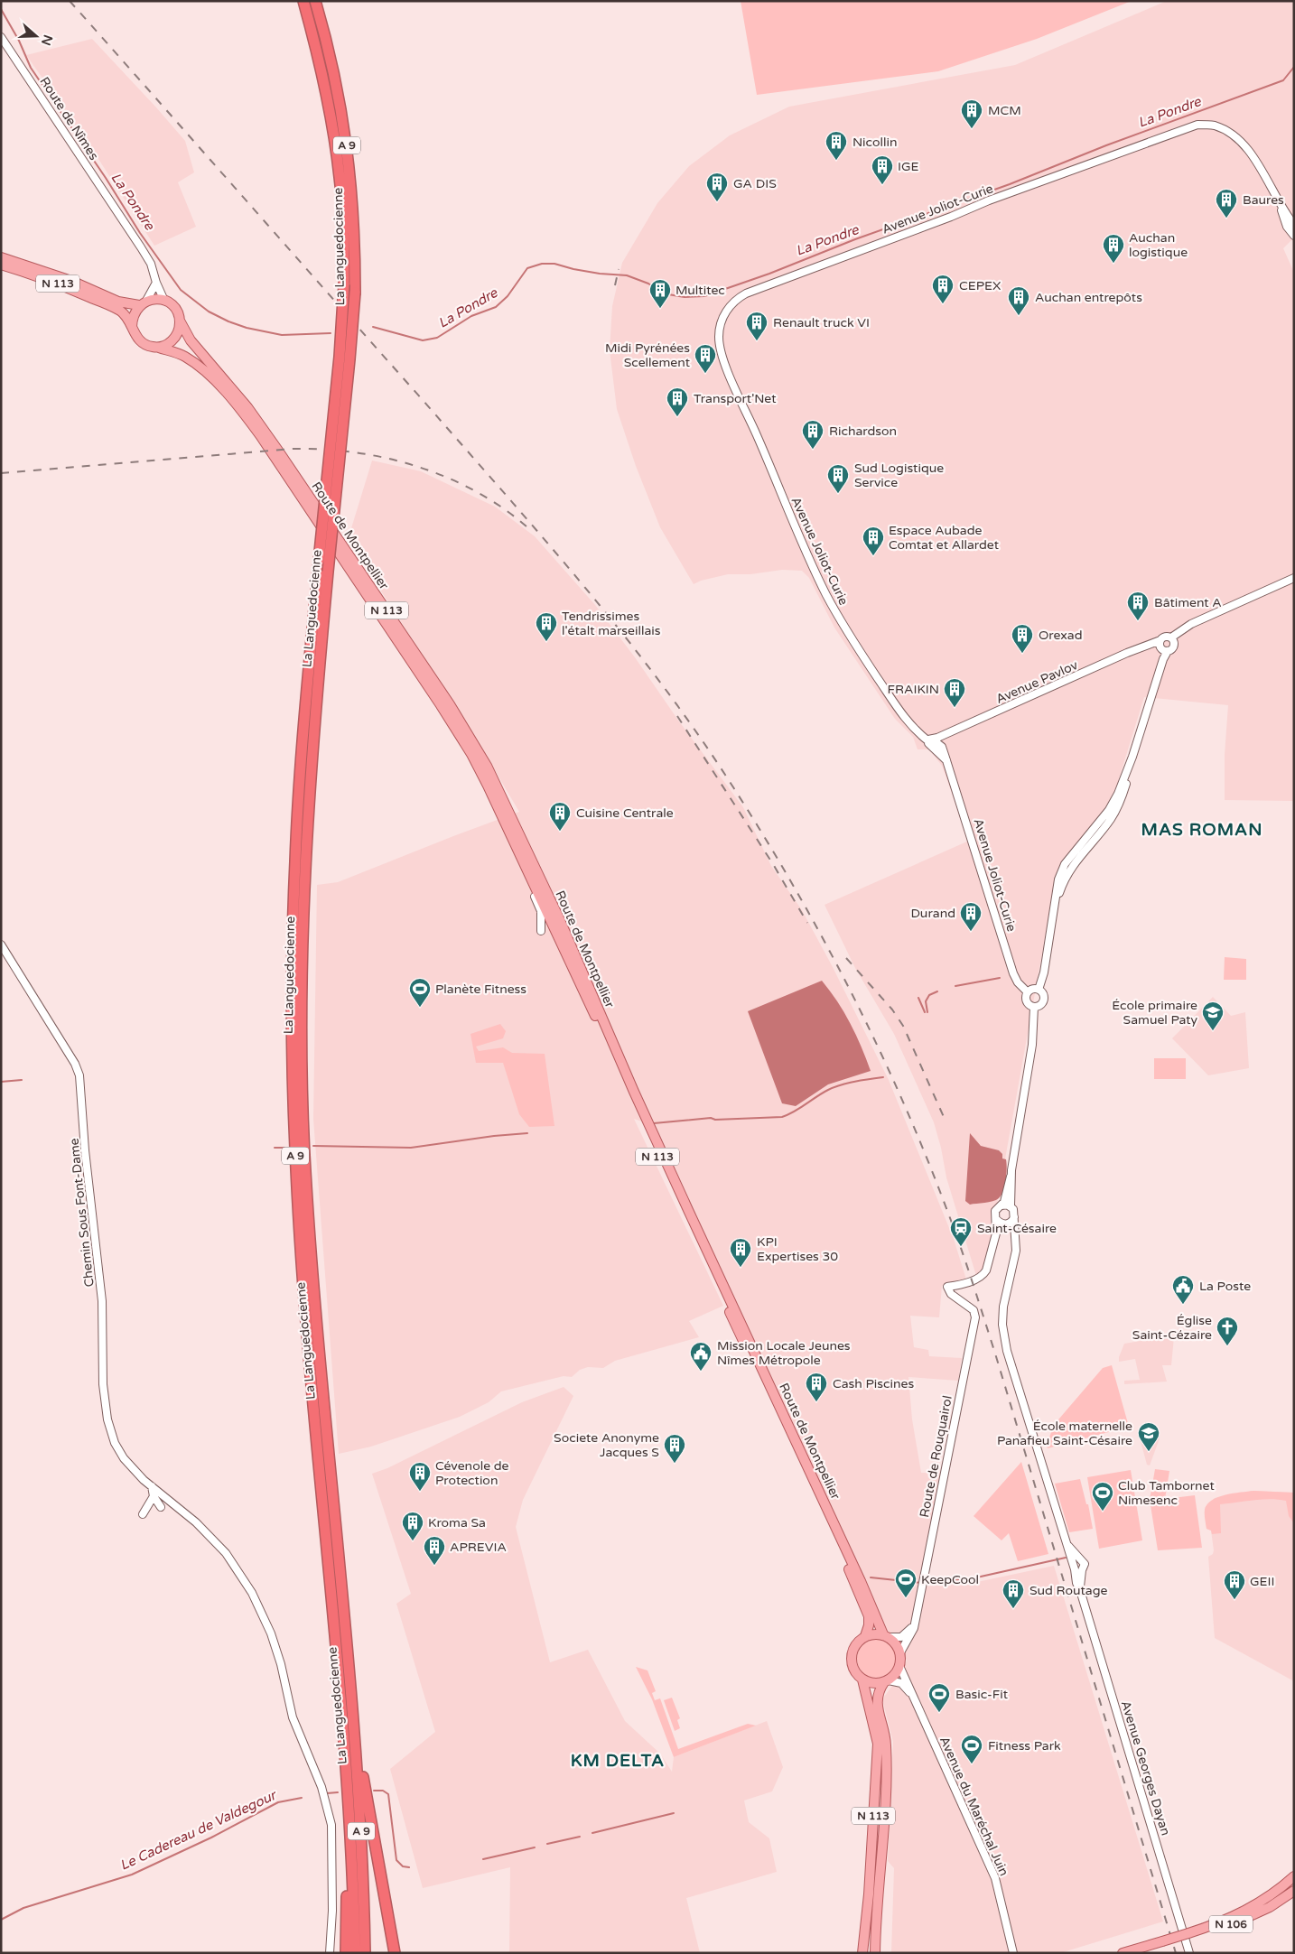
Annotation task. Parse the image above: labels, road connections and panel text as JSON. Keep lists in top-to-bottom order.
{
  "streets": {
    "highway": ["A 9", "La Languedocienne"],
    "main road": ["N 113", "Route de Montpellier", "N 106"],
    "street": [
      "Route de Nîmes",
      "Avenue Joliot-Curie",
      "Avenue Pavlov",
      "Chemin Sous Font-Dame",
      "Route de Rouquairol",
      "Avenue Georges Dayan",
      "Avenue du Maréchal Juin"
    ]
  },
  "crossings": [
    ["Route de Nîmes", "N 113"],
    ["Route de Nîmes", "Route de Montpellier"],
    ["Avenue Joliot-Curie", "Avenue Pavlov"],
    ["N 113", "Route de Montpellier"],
    ["N 113", "Route de Rouquairol"],
    ["N 113", "Avenue du Maréchal Juin"],
    ["Route de Montpellier", "Route de Rouquairol"],
    ["Route de Montpellier", "Avenue du Maréchal Juin"],
    ["Route de Rouquairol", "Avenue Georges Dayan"],
    ["Route de Rouquairol", "Avenue du Maréchal Juin"]
  ],
  "districts": ["MAS ROMAN", "KM DELTA"],
  "water": ["La Pondre", "Le Cadereau de Valdegour"],
  "places": {
    "building": [
      "MCM",
      "Nicollin",
      "IGE",
      "GA DIS",
      "Baures",
      "Auchan logistique",
      "CEPEX",
      "Multitec",
      "Auchan entrepôts",
      "Renault truck VI",
      "Midi Pyrénées Scellement",
      "Transport'Net",
      "Richardson",
      "Sud Logistique Service",
      "Espace Aubade Comtat et Allardet",
      "Bâtiment A",
      "Tendrissimes l'étalt marseillais",
      "Orexad",
      "FRAIKIN",
      "Cuisine Centrale",
      "Durand",
      "KPI Expertises 30",
      "Cash Piscines",
      "Societe Anonyme Jacques S",
      "Cévenole de Protection",
      "Kroma Sa",
      "APREVIA",
      "GEII",
      "Sud Routage"
    ],
    "sports": [
      "Planète Fitness",
      "Club Tambornet Nimesenc",
      "KeepCool",
      "Basic-Fit",
      "Fitness Park"
    ],
    "school or university": ["École primaire Samuel Paty", "École maternelle Panafieu Saint-Césaire"],
    "station": ["Saint-Césaire"],
    "public building": ["La Poste", "Mission Locale Jeunes Nîmes Métropole"],
    "church": ["Église Saint-Cézaire"]
  },
  "north": "right"
}
